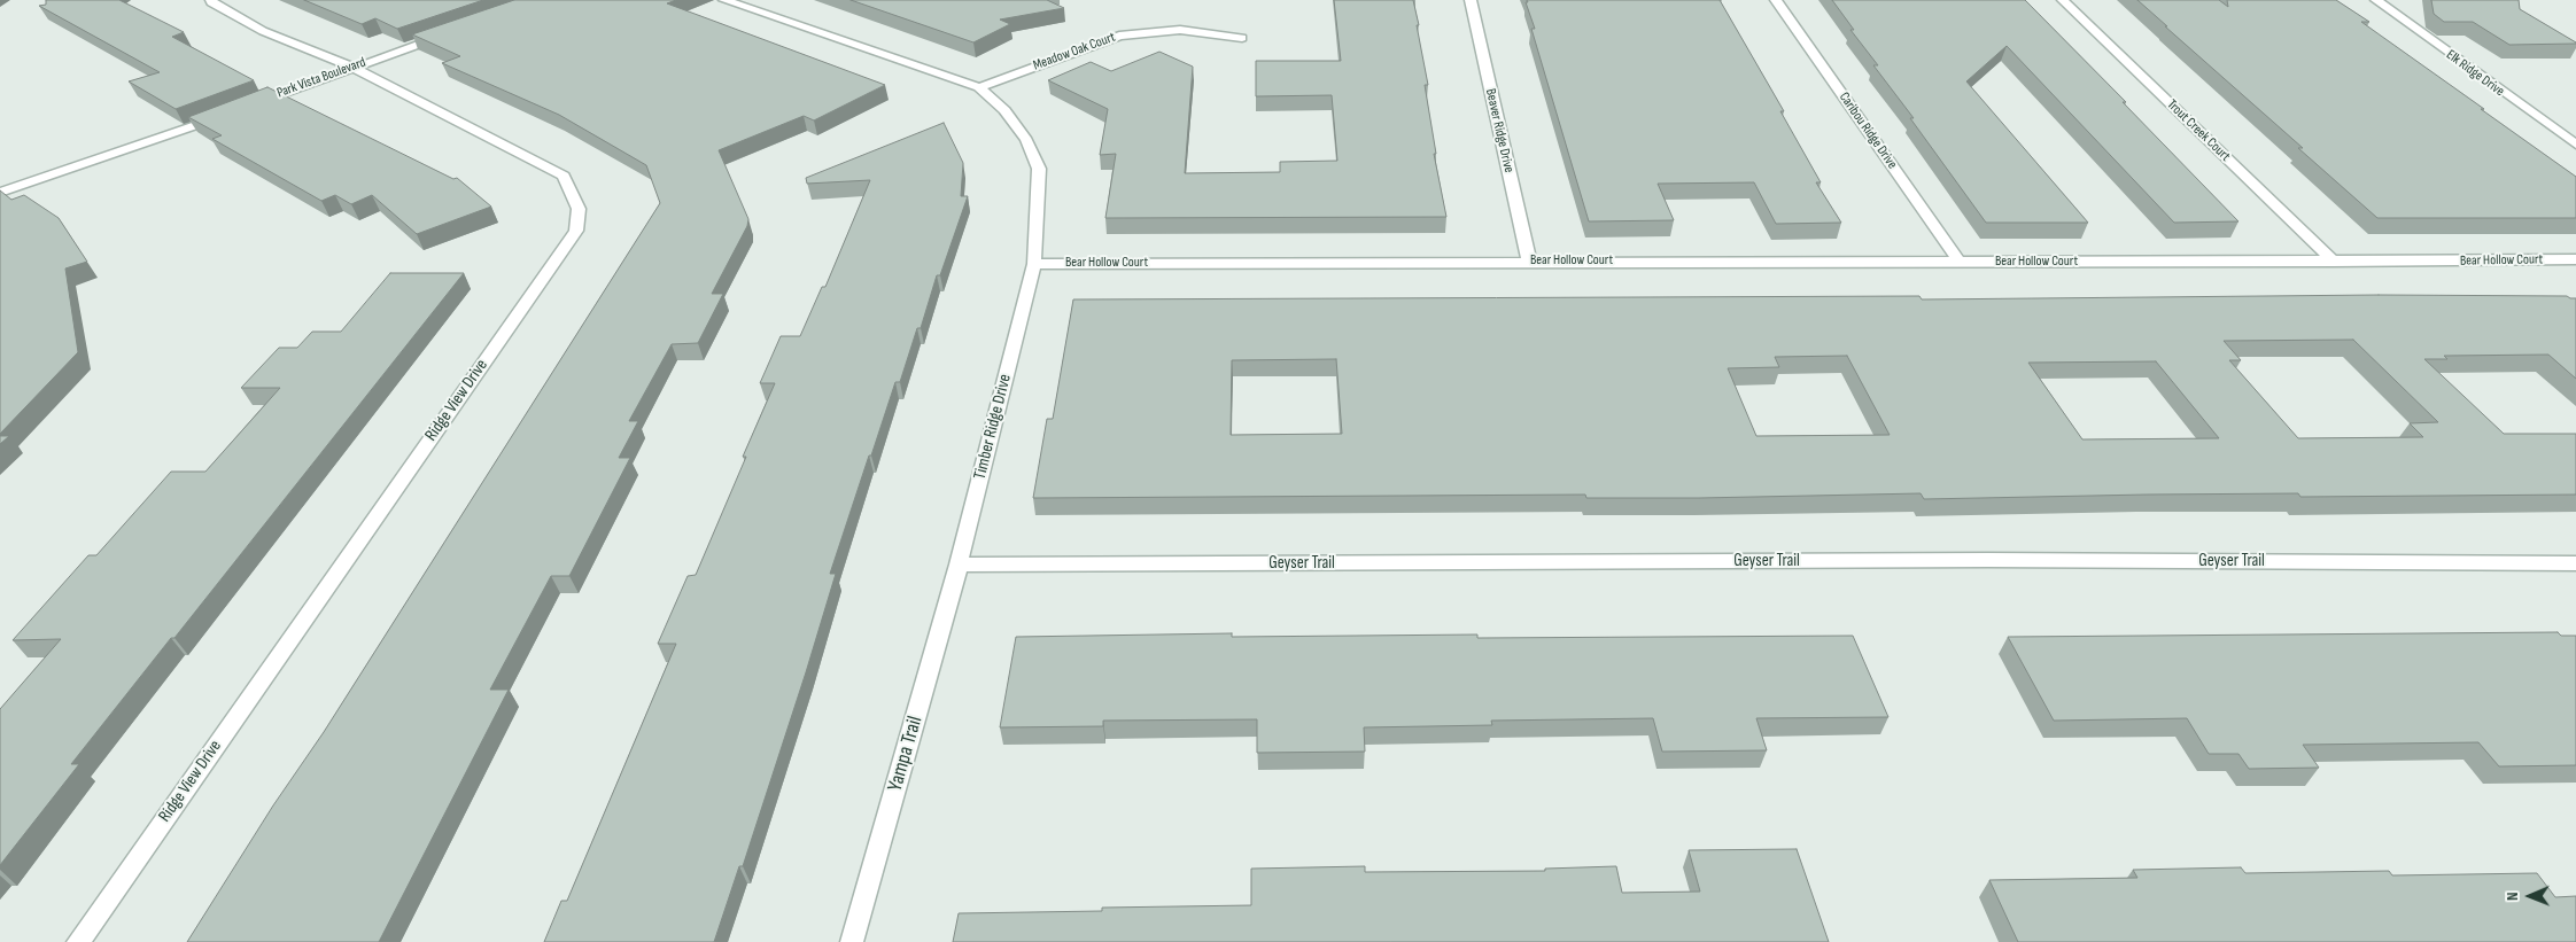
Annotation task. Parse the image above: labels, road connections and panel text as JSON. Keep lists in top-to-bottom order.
{
  "streets": {
    "street": [
      "Meadow Oak Court",
      "Elk Ridge Drive",
      "Park Vista Boulevard",
      "Beaver Ridge Drive",
      "Caribou Ridge Drive",
      "Trout Creek Court",
      "Bear Hollow Court",
      "Ridge View Drive",
      "Timber Ridge Drive",
      "Geyser Trail",
      "Yampa Trail"
    ]
  },
  "crossings": [
    ["Park Vista Boulevard", "Ridge View Drive"],
    ["Beaver Ridge Drive", "Bear Hollow Court"],
    ["Caribou Ridge Drive", "Bear Hollow Court"],
    ["Trout Creek Court", "Bear Hollow Court"],
    ["Bear Hollow Court", "Timber Ridge Drive"],
    ["Timber Ridge Drive", "Geyser Trail"],
    ["Timber Ridge Drive", "Yampa Trail"],
    ["Geyser Trail", "Yampa Trail"]
  ],
  "north": "left"
}
